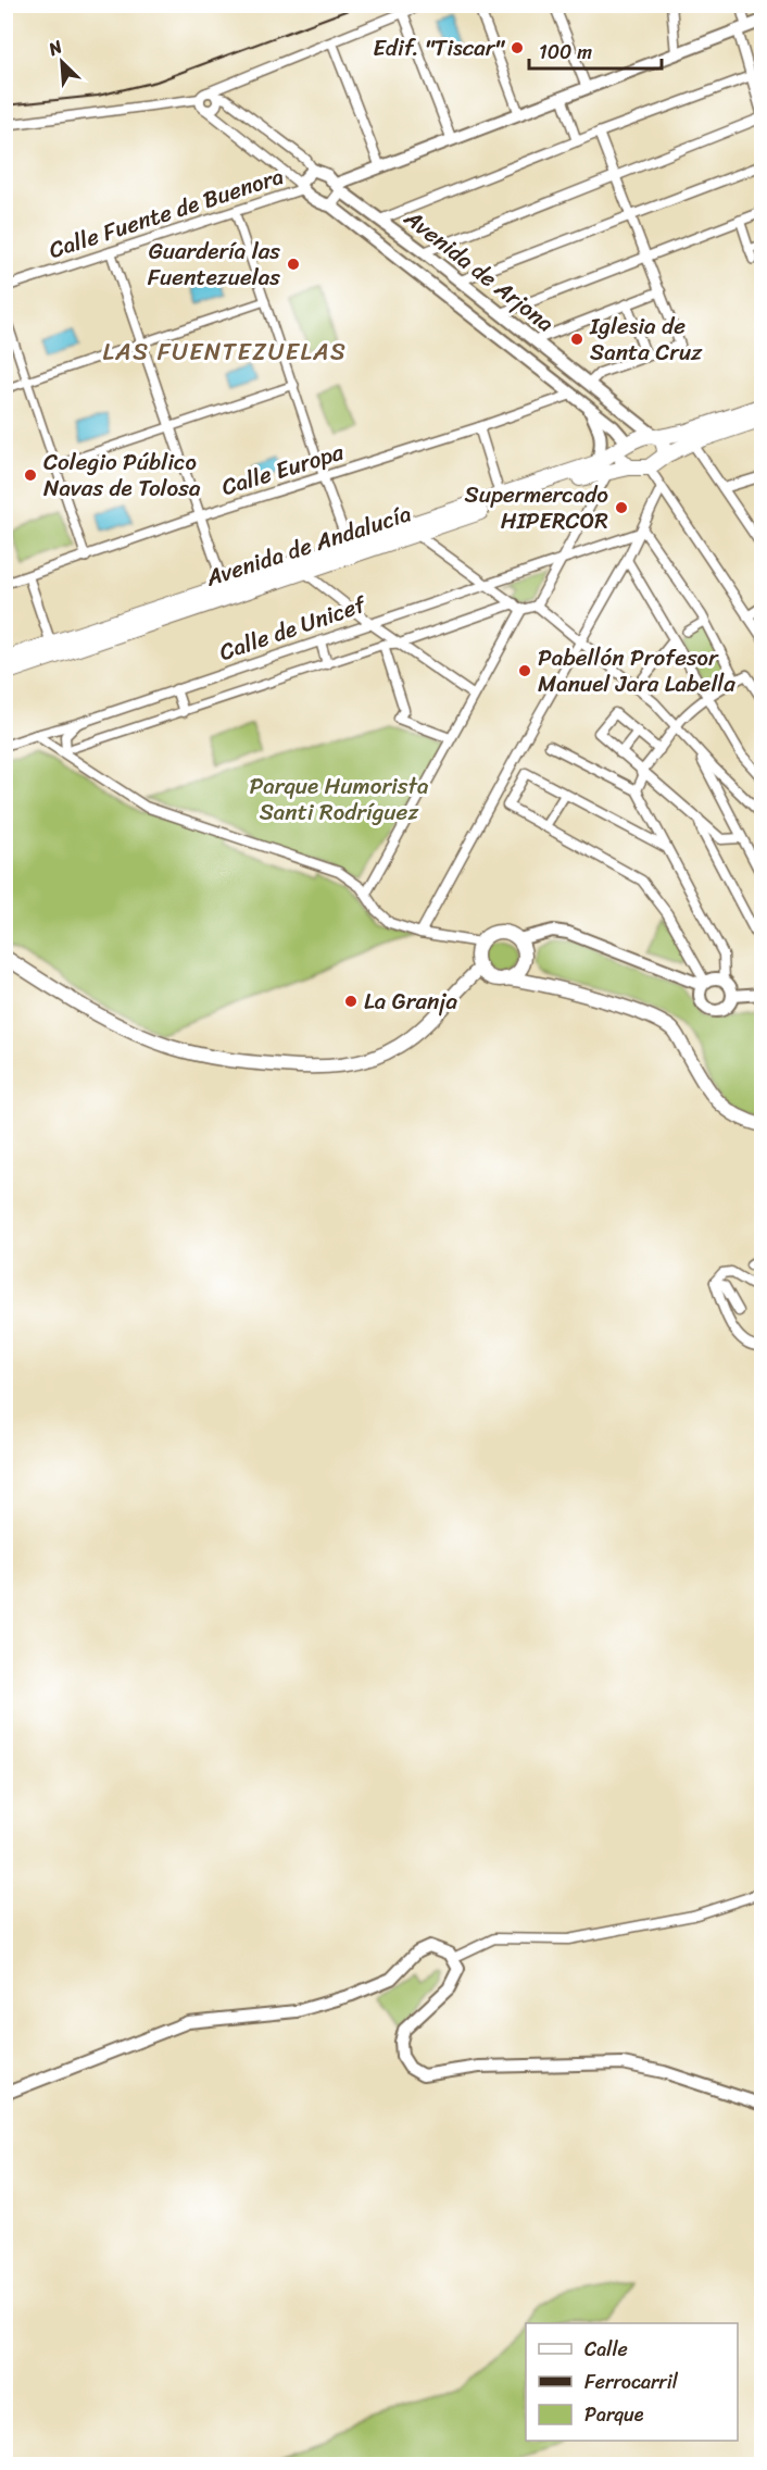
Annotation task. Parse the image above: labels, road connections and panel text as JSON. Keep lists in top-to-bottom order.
{
  "streets": {
    "main road": ["Avenida de Andalucía"],
    "street": [
      "Calle Fuente de Buenora",
      "Avenida de Arjona",
      "Calle Europa",
      "Calle de Unicef"
    ]
  },
  "crossings": [
    ["Calle Fuente de Buenora", "Avenida de Arjona"],
    ["Avenida de Arjona", "Calle Europa"],
    ["Avenida de Arjona", "Avenida de Andalucía"]
  ],
  "districts": ["LAS FUENTEZUELAS"],
  "parks": ["Parque Humorista Santi Rodríguez"],
  "places": [
    "Edif. \"Tiscar\"",
    "Guardería las Fuentezuelas",
    "Iglesia de Santa Cruz",
    "Colegio Público Navas de Tolosa",
    "Supermercado HIPERCOR",
    "Pabellón Profesor Manuel Jara Labella",
    "La Granja"
  ],
  "legend": ["Calle", "Ferrocarril", "Parque"],
  "scale_bar": "100 m",
  "north": "top left"
}
